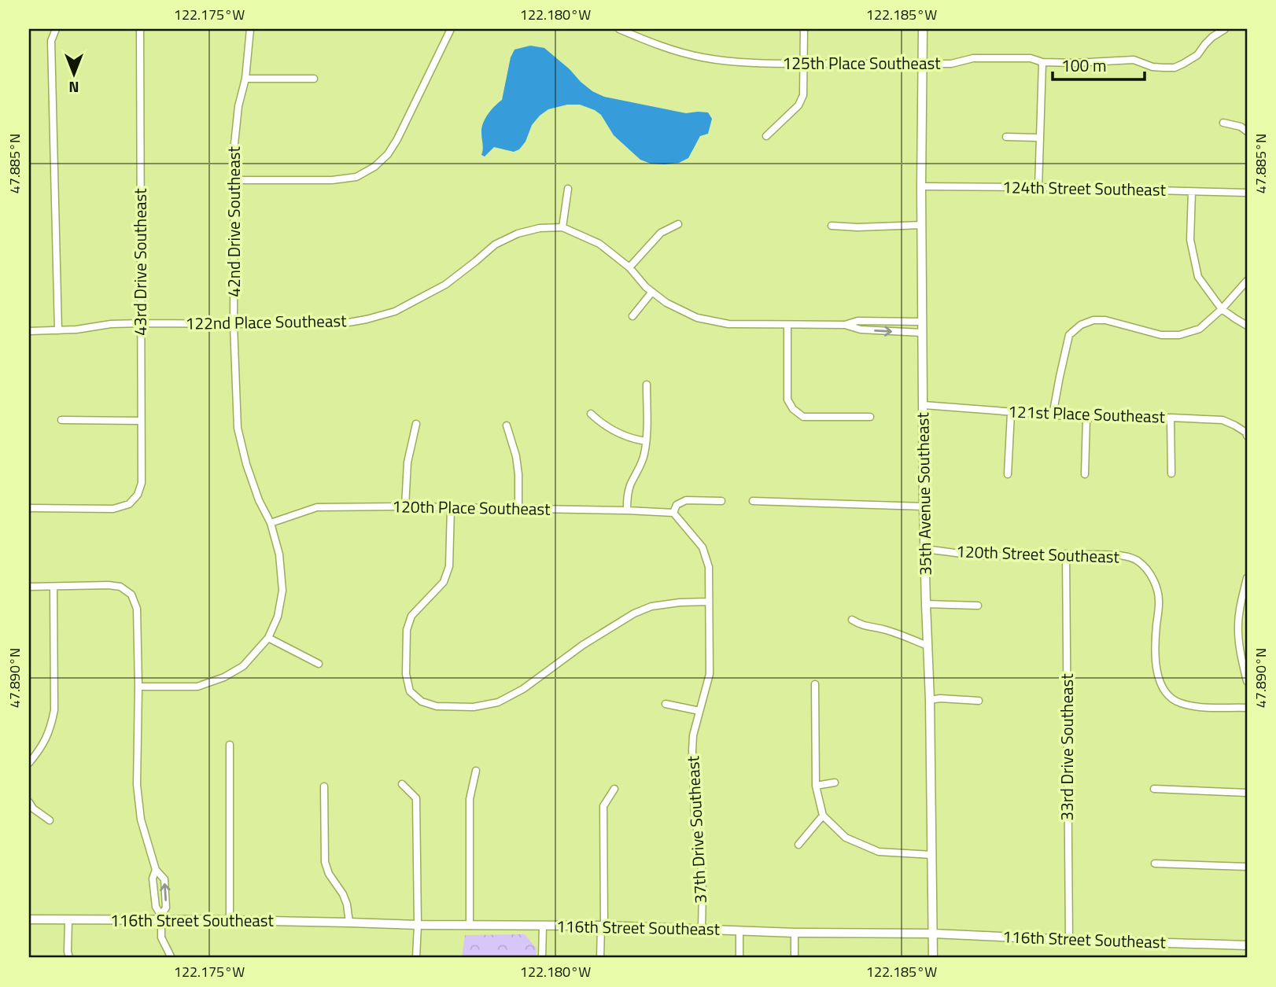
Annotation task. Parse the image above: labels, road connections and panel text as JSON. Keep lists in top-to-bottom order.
{
  "streets": {
    "street": [
      "125th Place Southeast",
      "124th Street Southeast",
      "42nd Drive Southeast",
      "43rd Drive Southeast",
      "122nd Place Southeast",
      "121st Place Southeast",
      "35th Avenue Southeast",
      "120th Place Southeast",
      "120th Street Southeast",
      "33rd Drive Southeast",
      "37th Drive Southeast",
      "116th Street Southeast"
    ]
  },
  "crossings": [
    ["125th Place Southeast", "35th Avenue Southeast"],
    ["124th Street Southeast", "35th Avenue Southeast"],
    ["42nd Drive Southeast", "122nd Place Southeast"],
    ["42nd Drive Southeast", "120th Place Southeast"],
    ["43rd Drive Southeast", "122nd Place Southeast"],
    ["122nd Place Southeast", "35th Avenue Southeast"],
    ["121st Place Southeast", "35th Avenue Southeast"],
    ["35th Avenue Southeast", "120th Street Southeast"],
    ["35th Avenue Southeast", "116th Street Southeast"],
    ["120th Place Southeast", "37th Drive Southeast"],
    ["120th Street Southeast", "33rd Drive Southeast"],
    ["33rd Drive Southeast", "116th Street Southeast"],
    ["37th Drive Southeast", "116th Street Southeast"]
  ],
  "scale_bar": "100 m",
  "north": "bottom",
  "coordinates": [
    "122.175°W",
    "122.180°W",
    "122.185°W",
    "47.885°N",
    "47.890°N"
  ]
}
